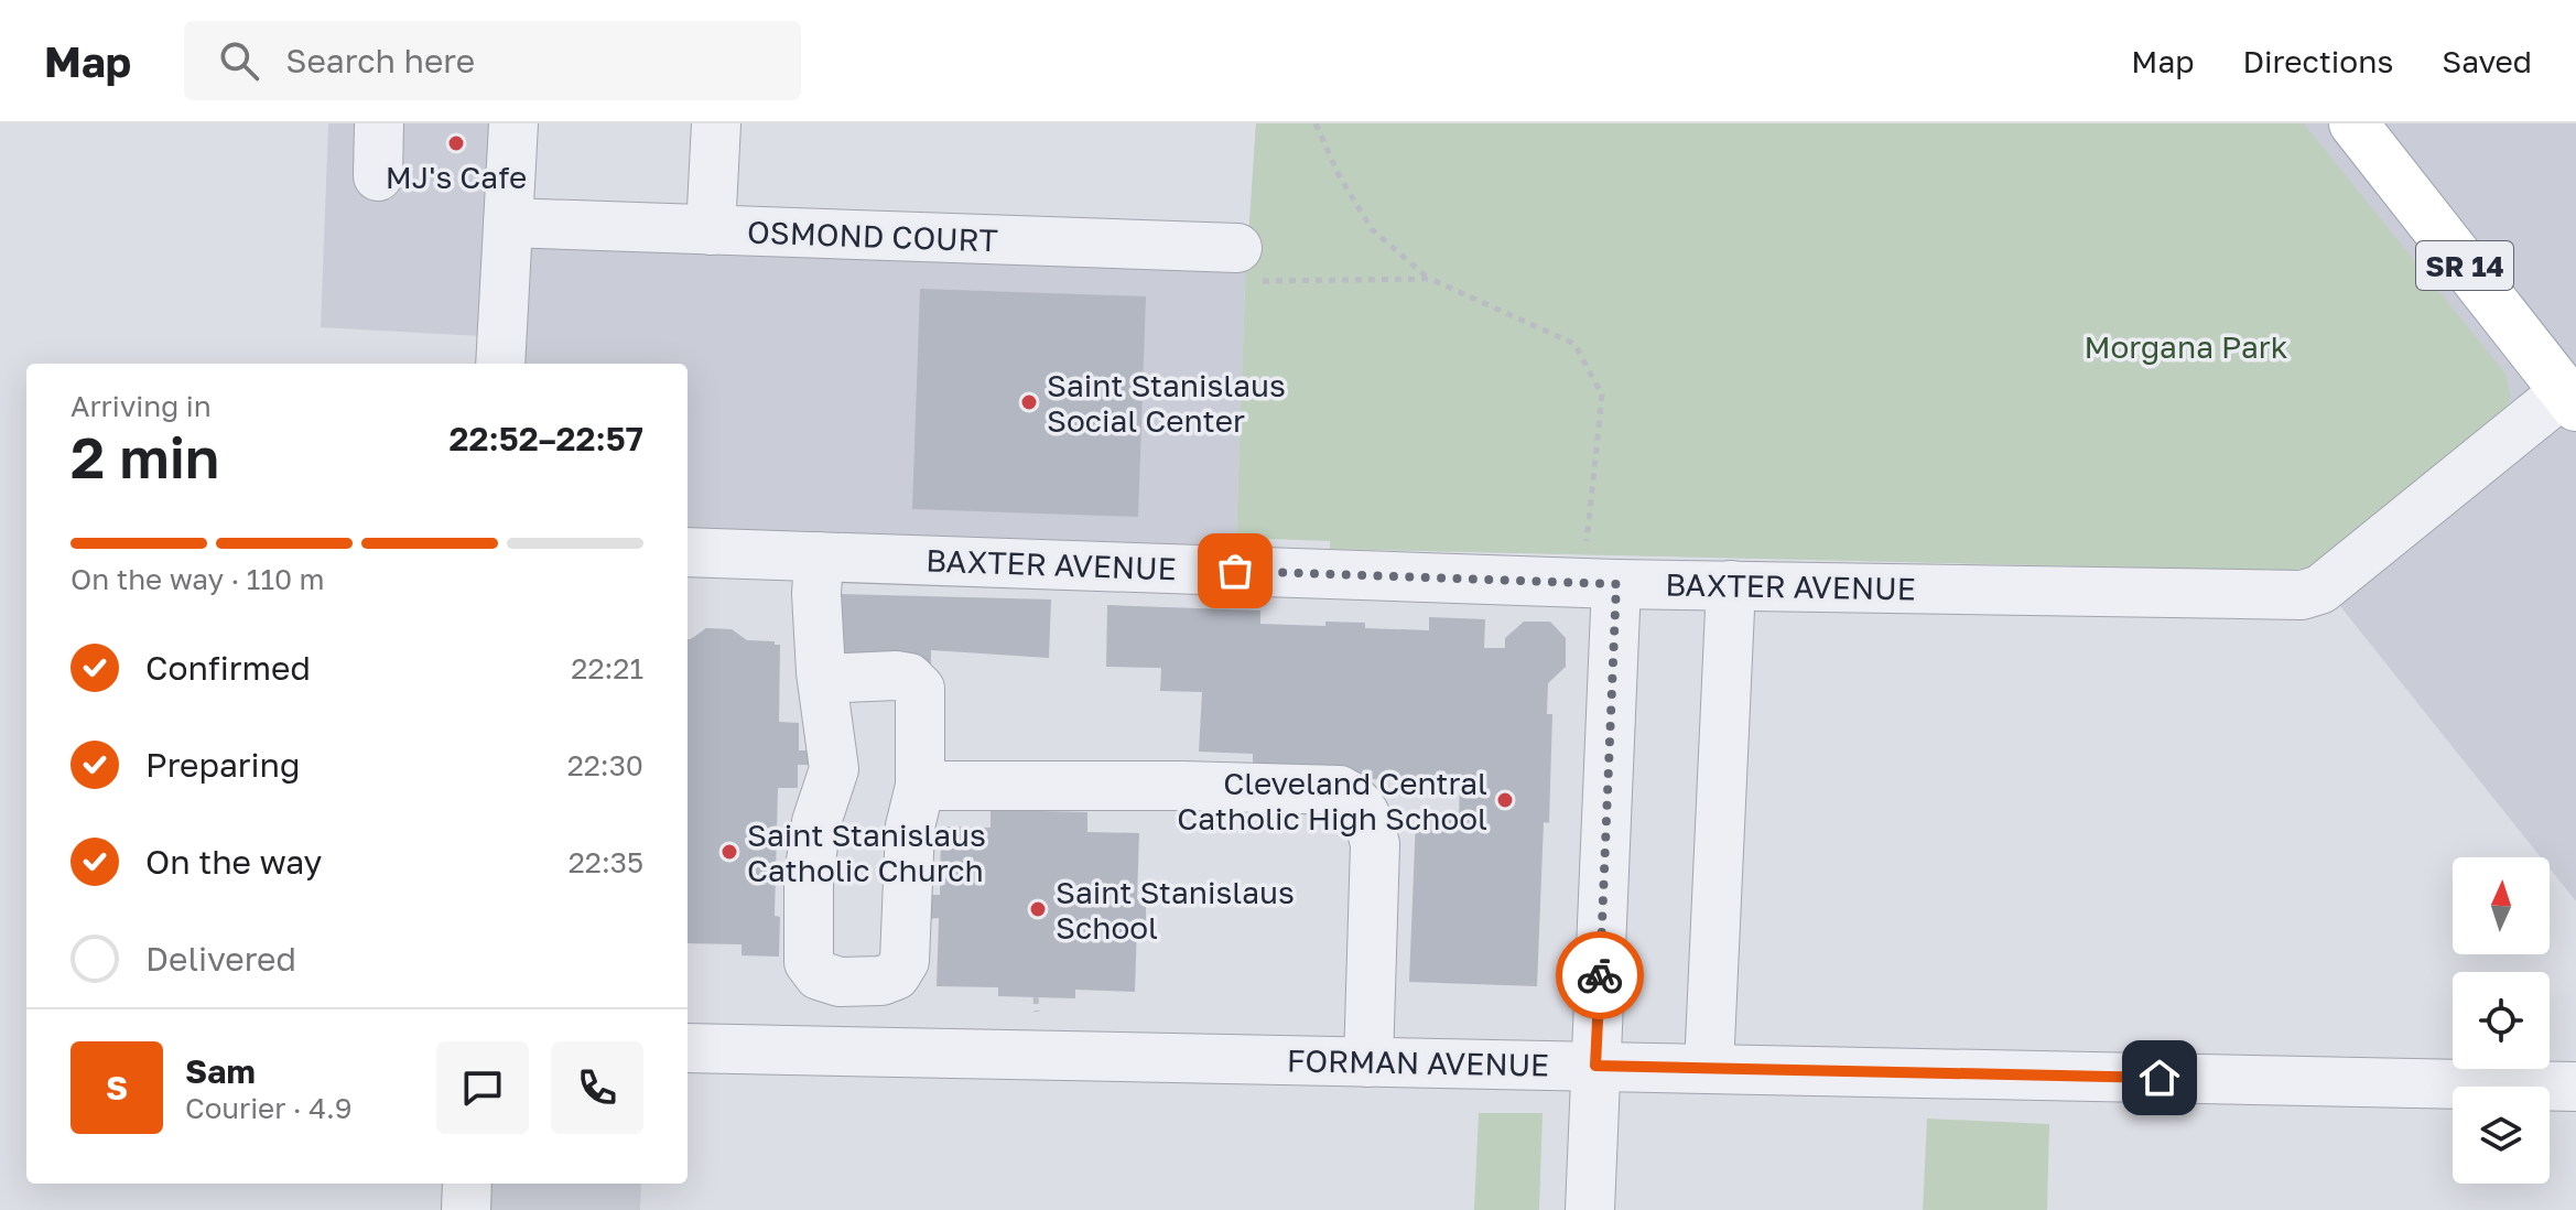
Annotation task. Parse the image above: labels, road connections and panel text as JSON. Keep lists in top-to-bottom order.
{
  "streets": {
    "main road": ["SR 14"],
    "street": ["OSMOND COURT", "BAXTER AVENUE", "FORMAN AVENUE"]
  },
  "crossings": [
    ["SR 14", "BAXTER AVENUE"]
  ],
  "parks": ["Morgana Park"],
  "places": [
    "MJ's Cafe",
    "Saint Stanislaus Social Center",
    "Cleveland Central Catholic High School",
    "Saint Stanislaus Catholic Church",
    "Saint Stanislaus School"
  ],
  "north": "top",
  "page": {
    "header": "Map",
    "search": "Search here",
    "nav": ["Map", "Directions", "Saved"],
    "heading": ["2 min", "Arriving in", "22:52–22:57"],
    "panel": ["Sam", "Courier · 4.9"],
    "bar": "On the way · 110 m",
    "list": [
      ["Confirmed", "22:21"],
      ["Preparing", "22:30"],
      ["On the way", "22:35"],
      "Delivered"
    ],
    "round": "S"
  }
}
